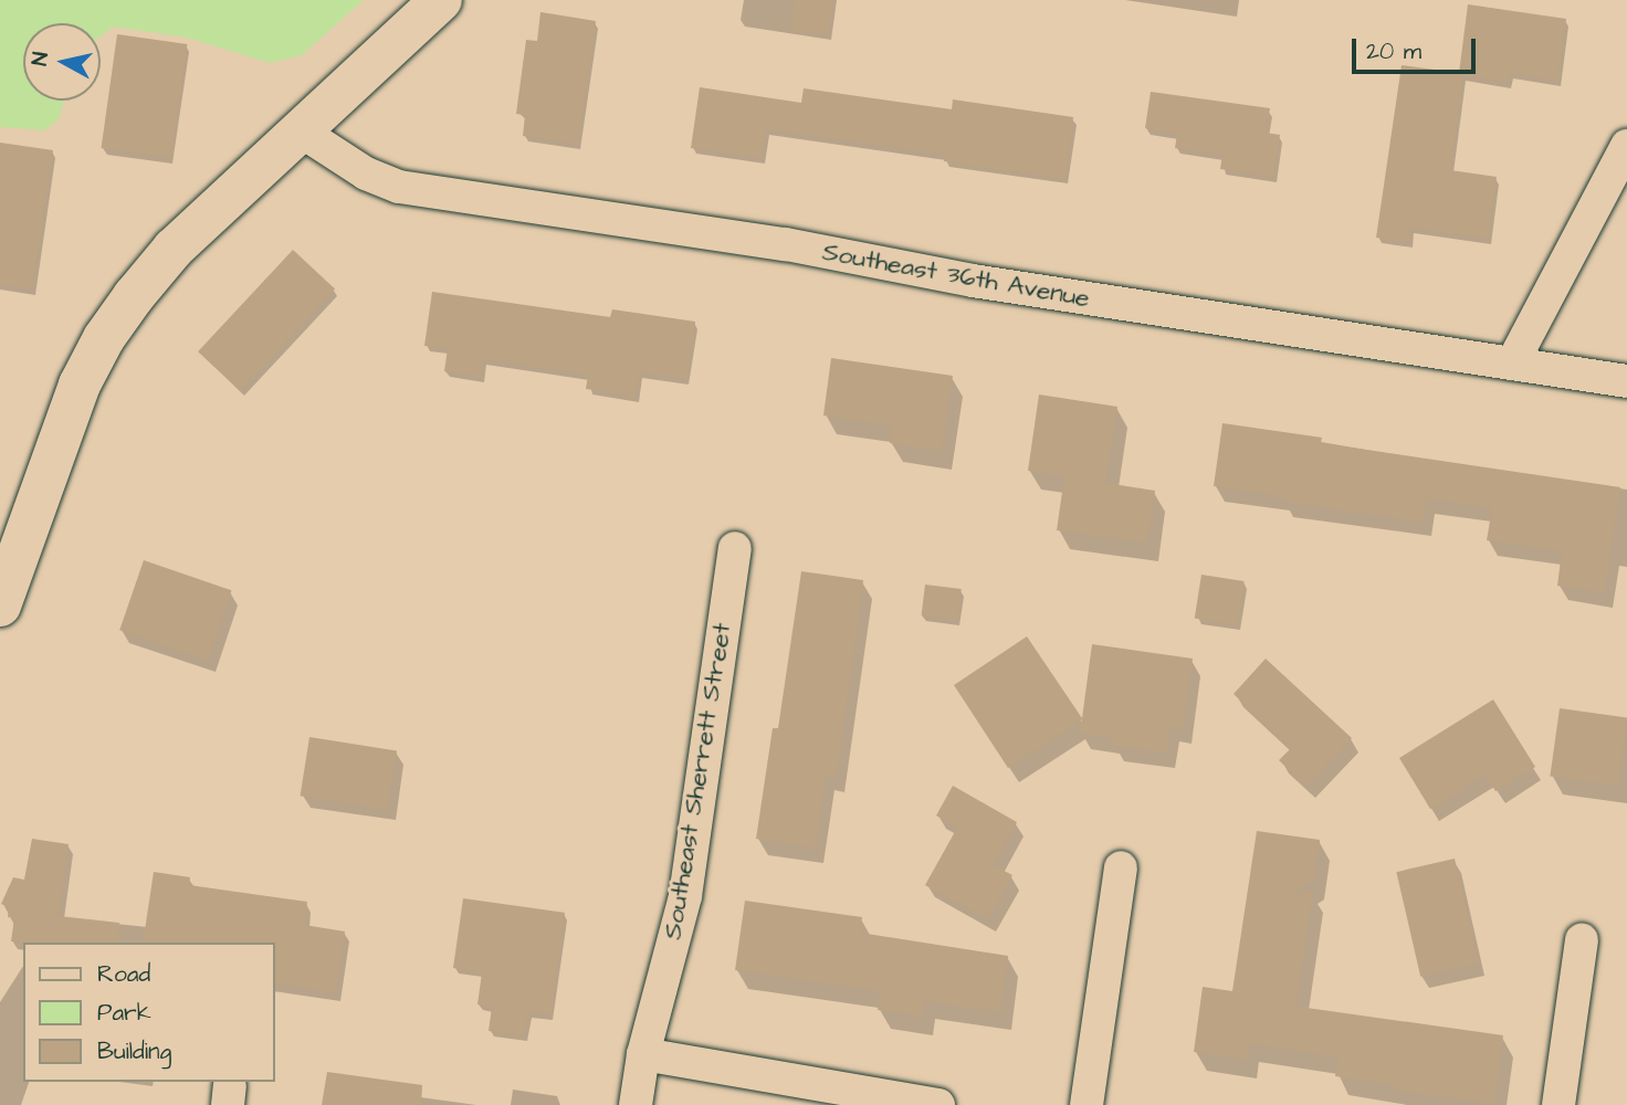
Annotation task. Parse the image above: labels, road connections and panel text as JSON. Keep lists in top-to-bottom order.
{
  "streets": {
    "street": ["Southeast 36th Avenue", "Southeast Sherrett Street"]
  },
  "legend": ["Road", "Park", "Building"],
  "scale_bar": "20 m",
  "north": "left"
}
